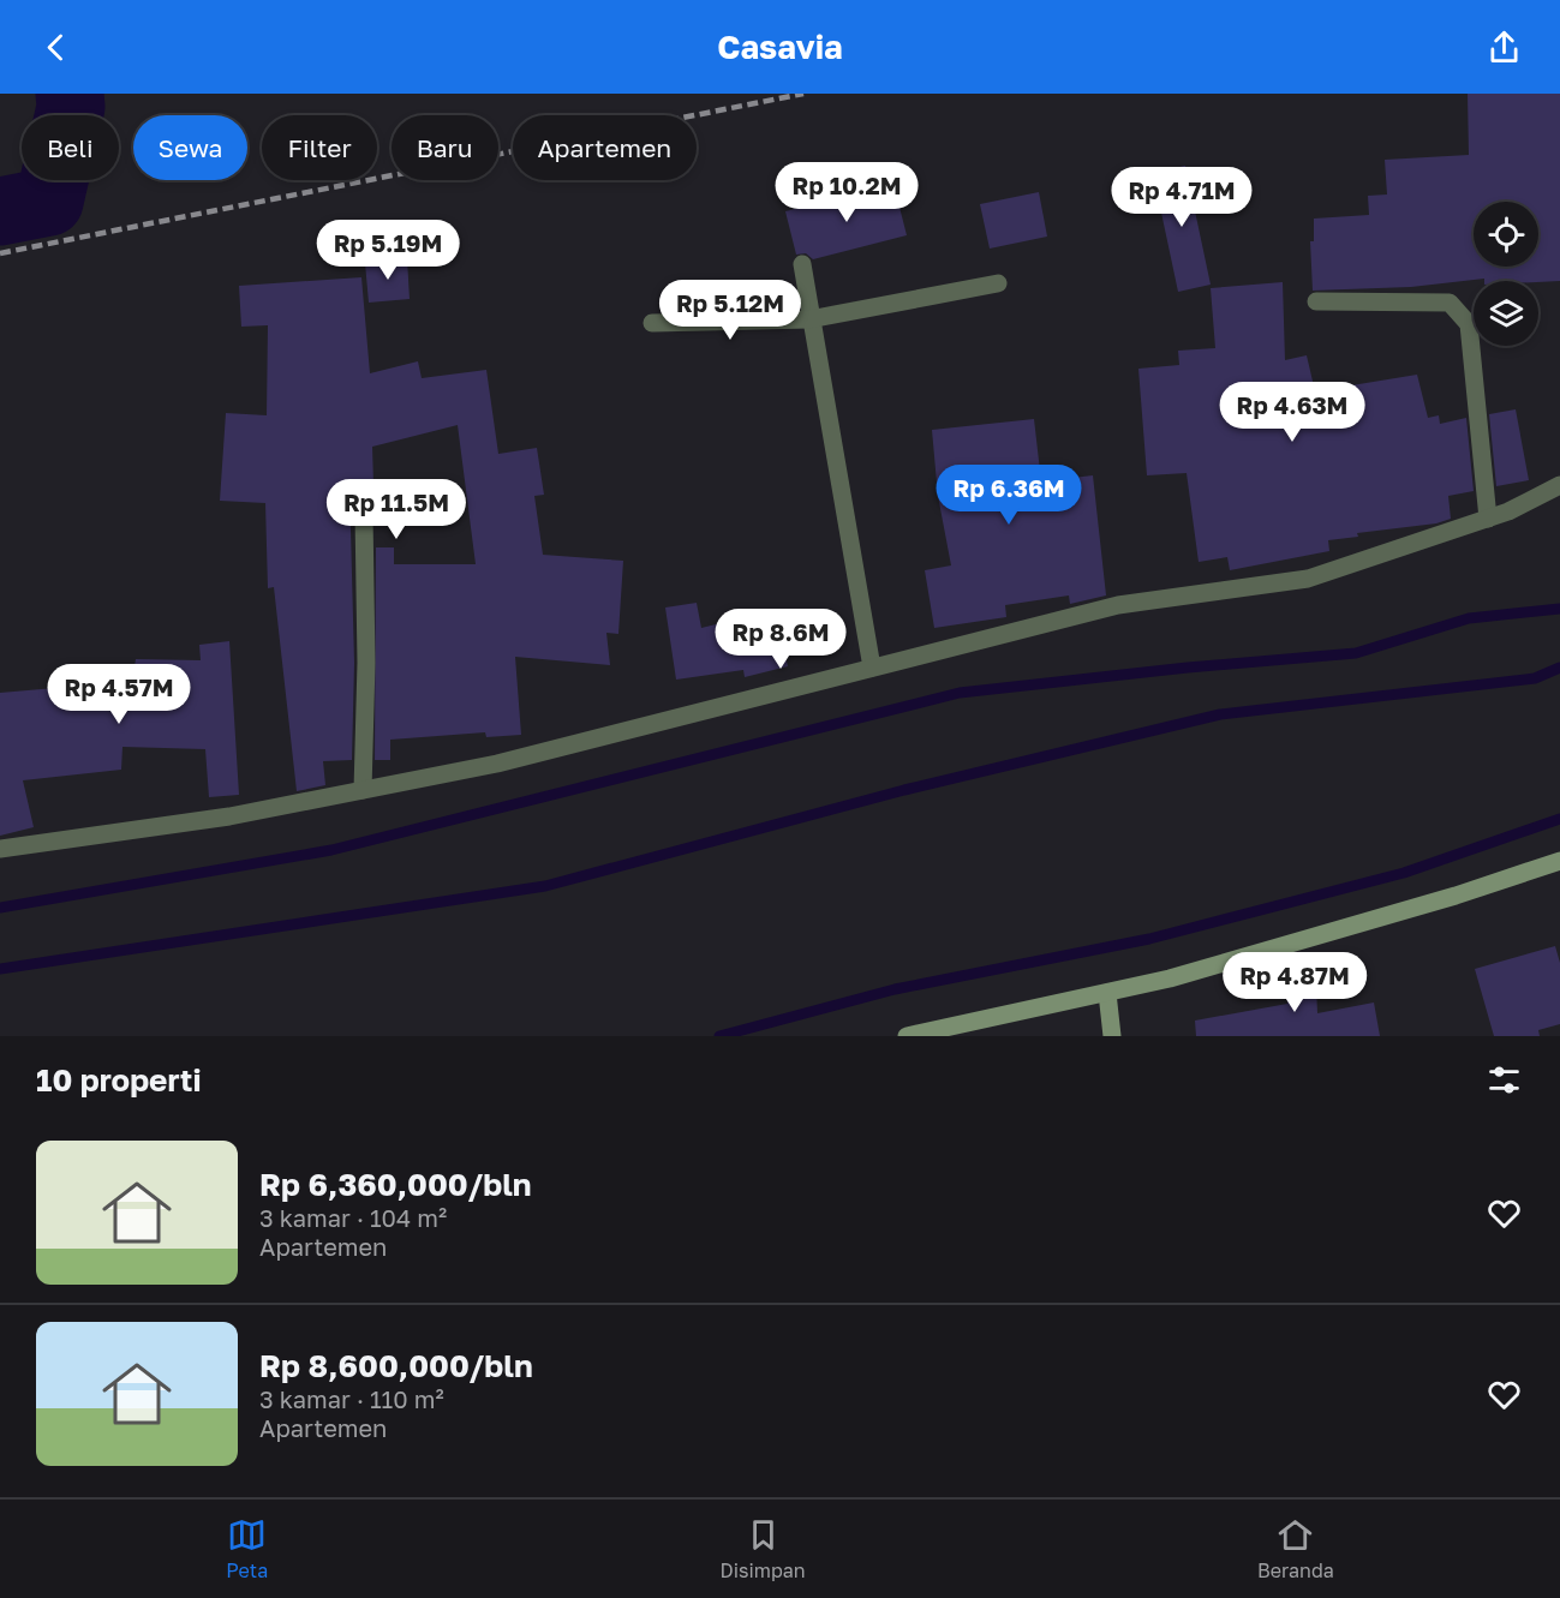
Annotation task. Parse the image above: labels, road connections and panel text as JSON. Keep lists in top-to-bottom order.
{
  "page": {
    "header": "Casavia",
    "chip": [
      "Beli",
      "Sewa",
      "Filter",
      "Baru",
      "Apartemen"
    ],
    "price": [
      "Rp 10.2M",
      "Rp 4.71M",
      "Rp 5.19M",
      "Rp 5.12M",
      "Rp 4.63M",
      "Rp 6.36M",
      "Rp 11.5M",
      "Rp 8.6M",
      "Rp 4.57M",
      "Rp 4.87M"
    ],
    "heading": "10 properti",
    "list": [
      {
        "name": "Rp 6,360,000/bln",
        "note": "3 kamar · 104 m² · Apartemen"
      },
      {
        "name": "Rp 8,600,000/bln",
        "note": "3 kamar · 110 m² · Apartemen"
      }
    ],
    "tabs": ["Peta", "Disimpan", "Beranda"]
  }
}
